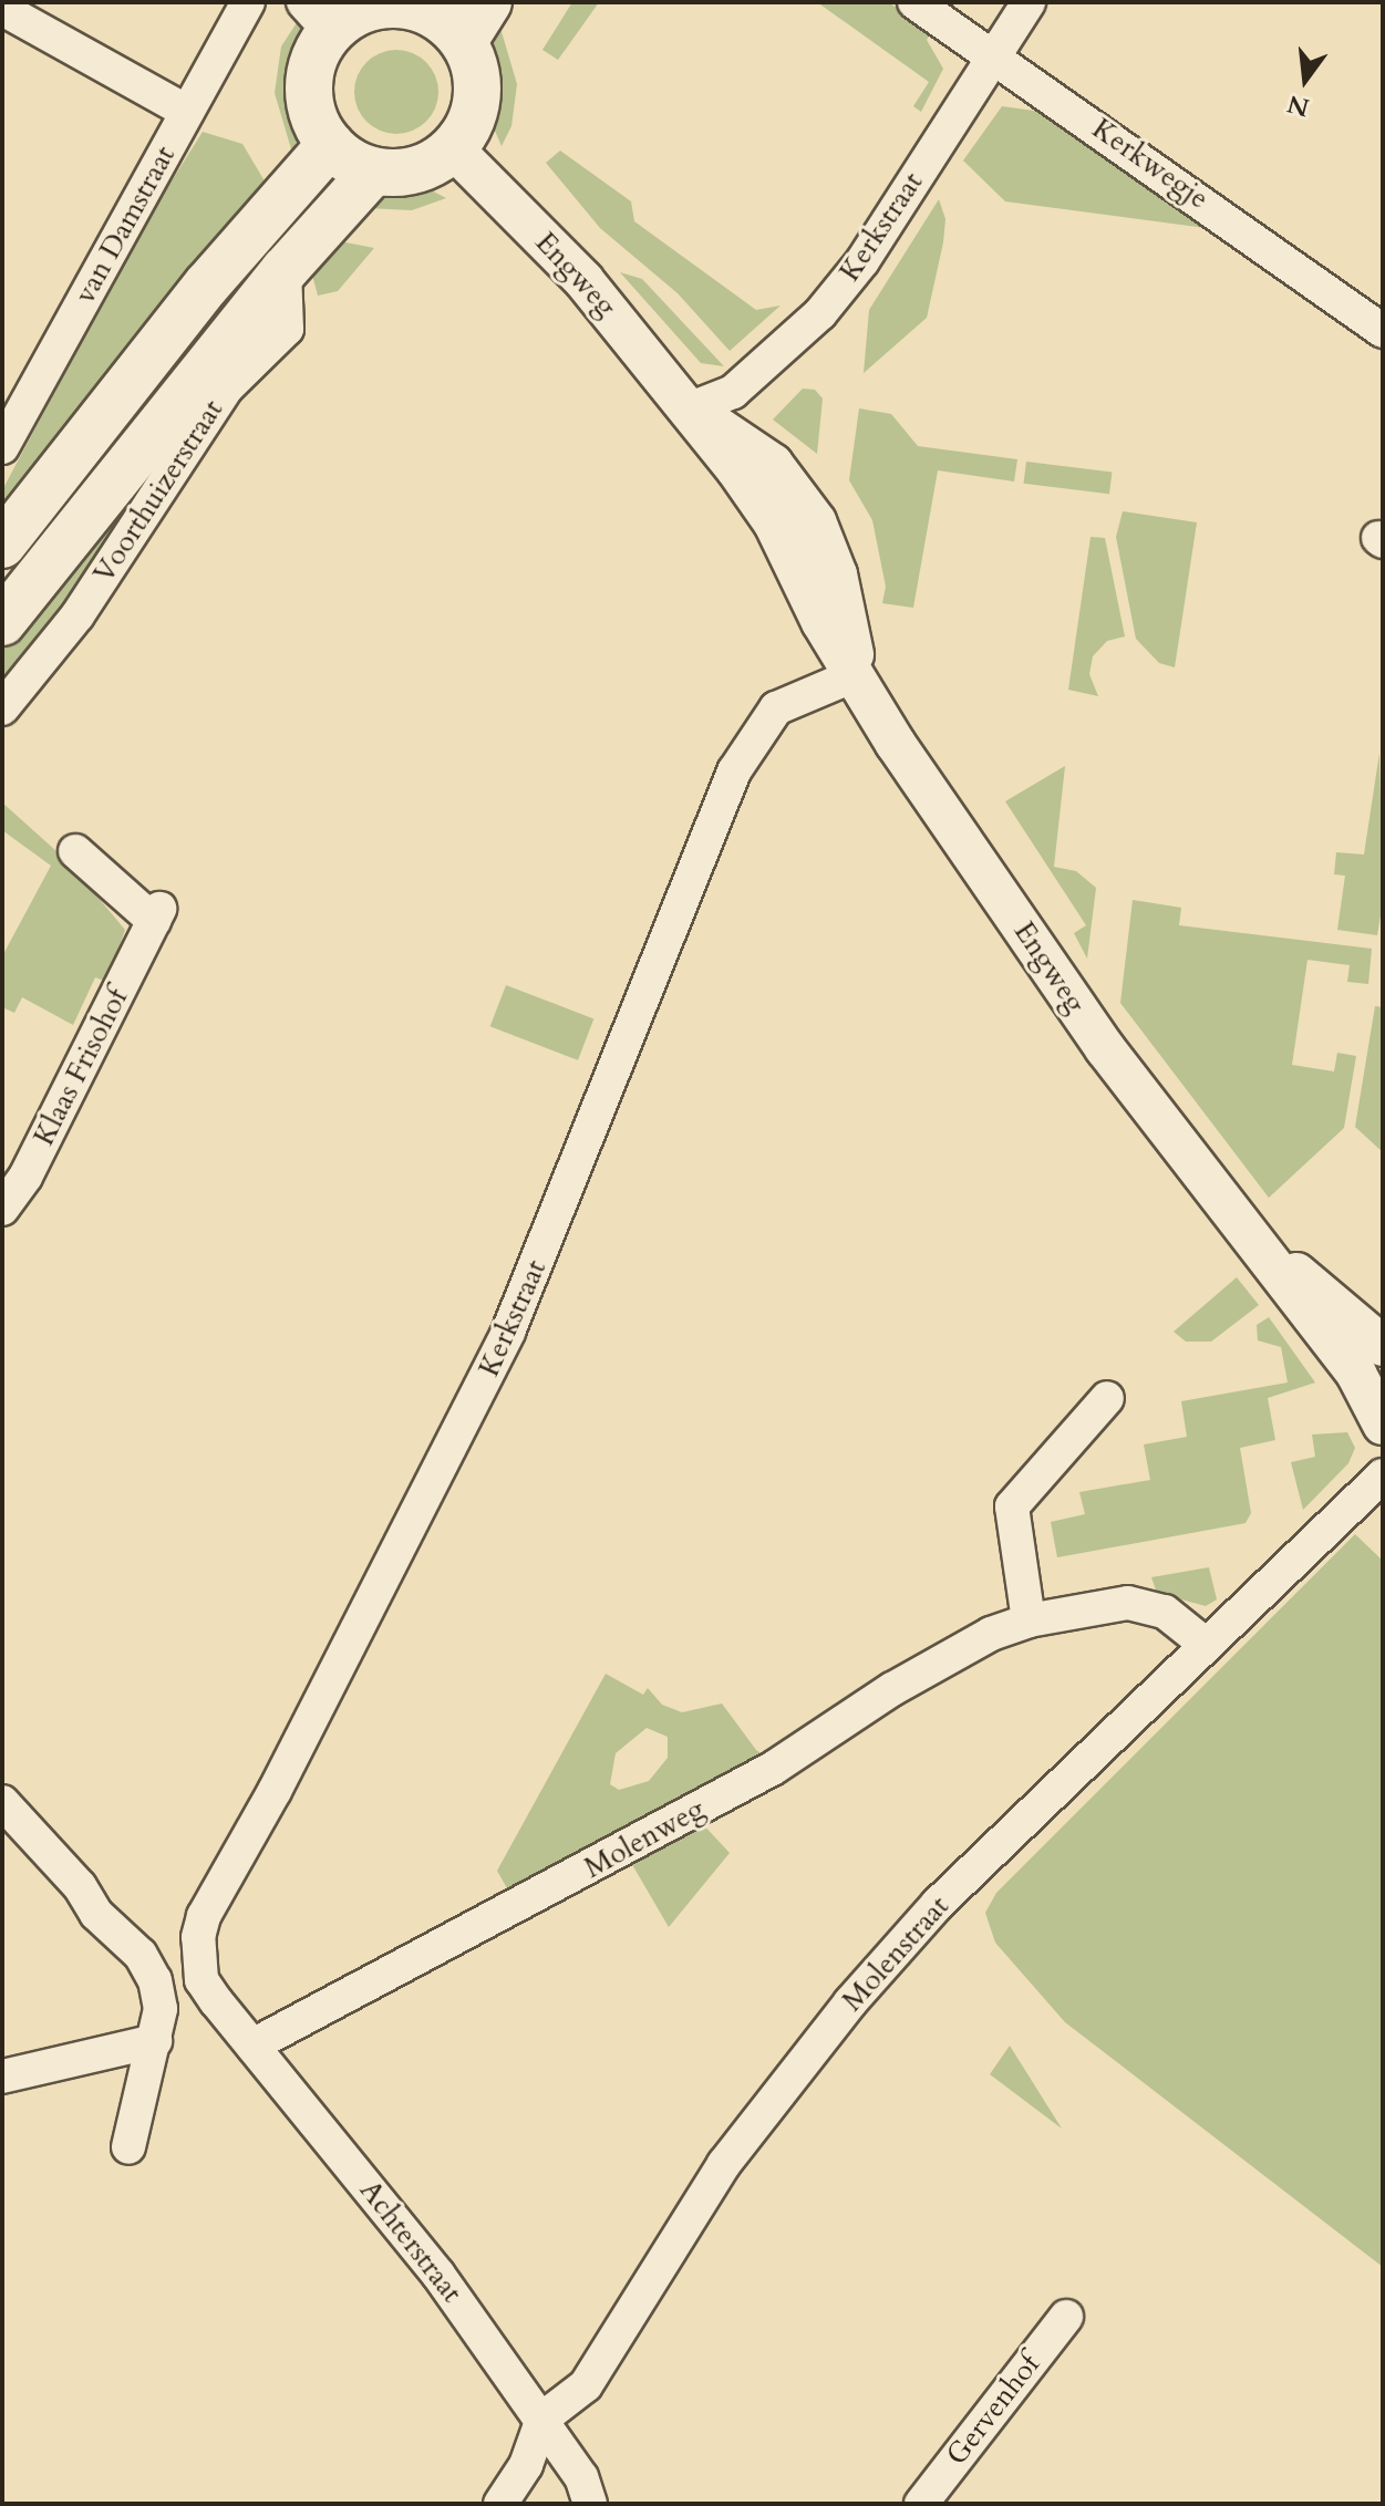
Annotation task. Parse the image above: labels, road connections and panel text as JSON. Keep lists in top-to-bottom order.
{
  "streets": {
    "main road": ["Voorthuizerstraat"],
    "street": [
      "Kerkwegje",
      "van Damstraat",
      "Kerkstraat",
      "Engweg",
      "Klaas Frisohof",
      "Molenweg",
      "Molenstraat",
      "Achterstraat",
      "Gervenhof"
    ]
  },
  "crossings": [
    ["Kerkwegje", "Kerkstraat"],
    ["Kerkstraat", "Engweg"],
    ["Kerkstraat", "Achterstraat"],
    ["Engweg", "Voorthuizerstraat"],
    ["Molenweg", "Molenstraat"],
    ["Molenweg", "Achterstraat"],
    ["Molenstraat", "Achterstraat"]
  ],
  "north": "bottom"
}
